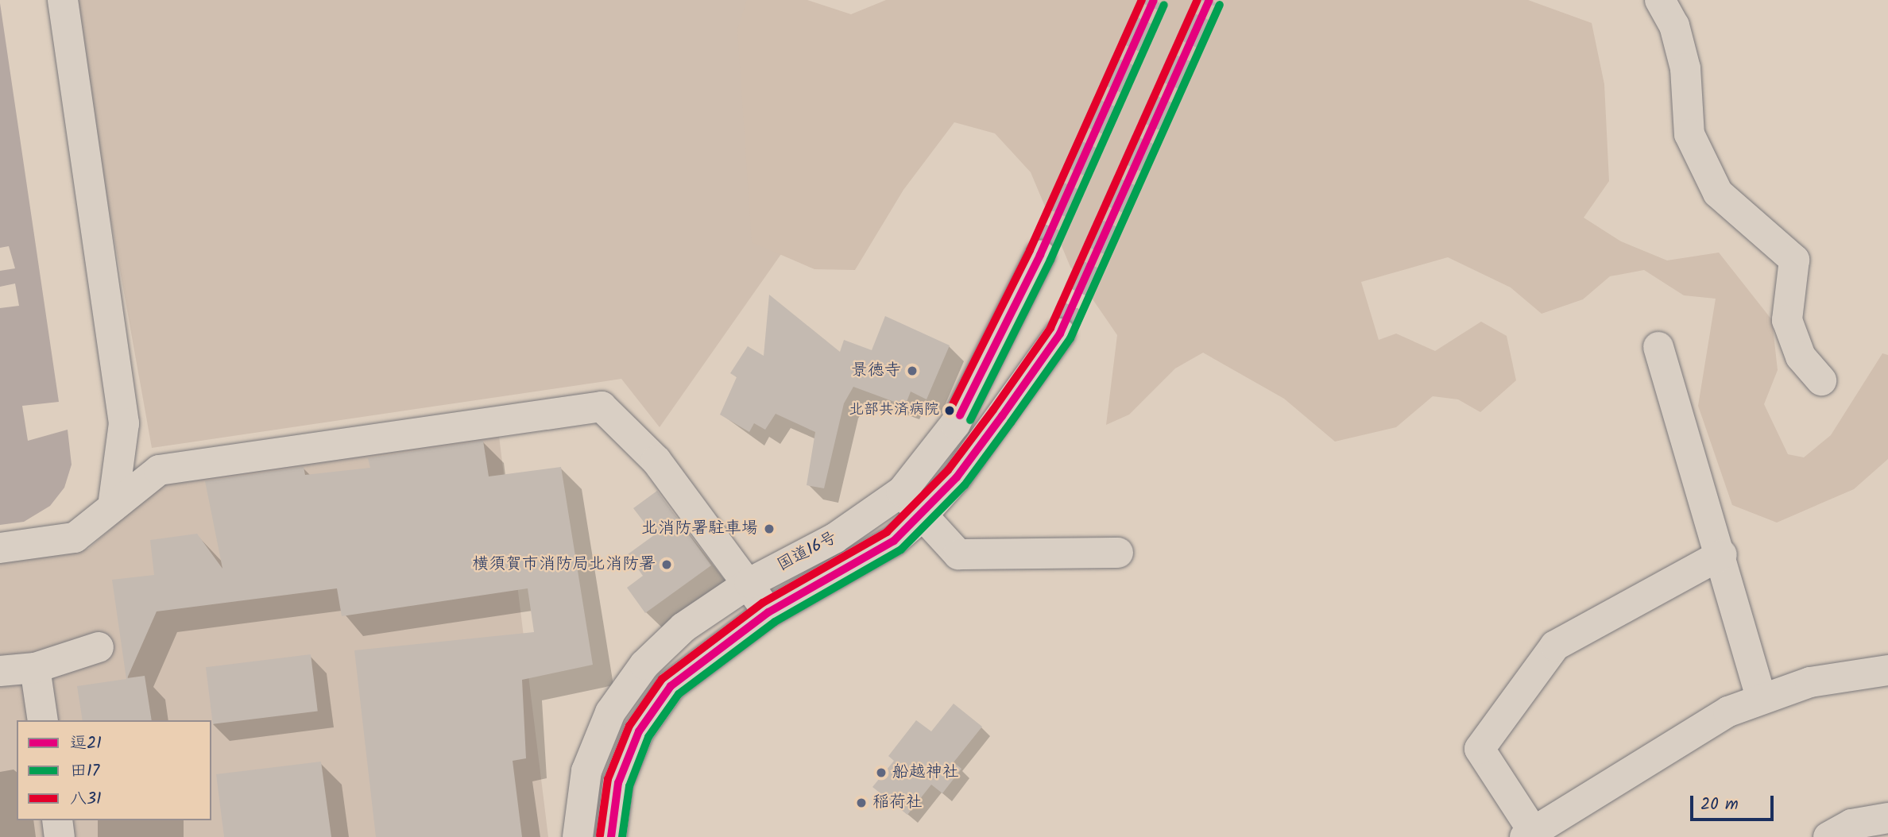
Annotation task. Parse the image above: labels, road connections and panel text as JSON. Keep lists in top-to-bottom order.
{
  "streets": {
    "main road": ["国道16号"]
  },
  "places": [
    "景徳寺",
    "北部共済病院",
    "北消防署駐車場",
    "横須賀市消防局北消防署",
    "船越神社",
    "稲荷社"
  ],
  "lines": ["transit line 逗21", "transit line 八31", "transit line 田17"],
  "legend": ["逗21", "田17", "八31"],
  "scale_bar": "20 m"
}
